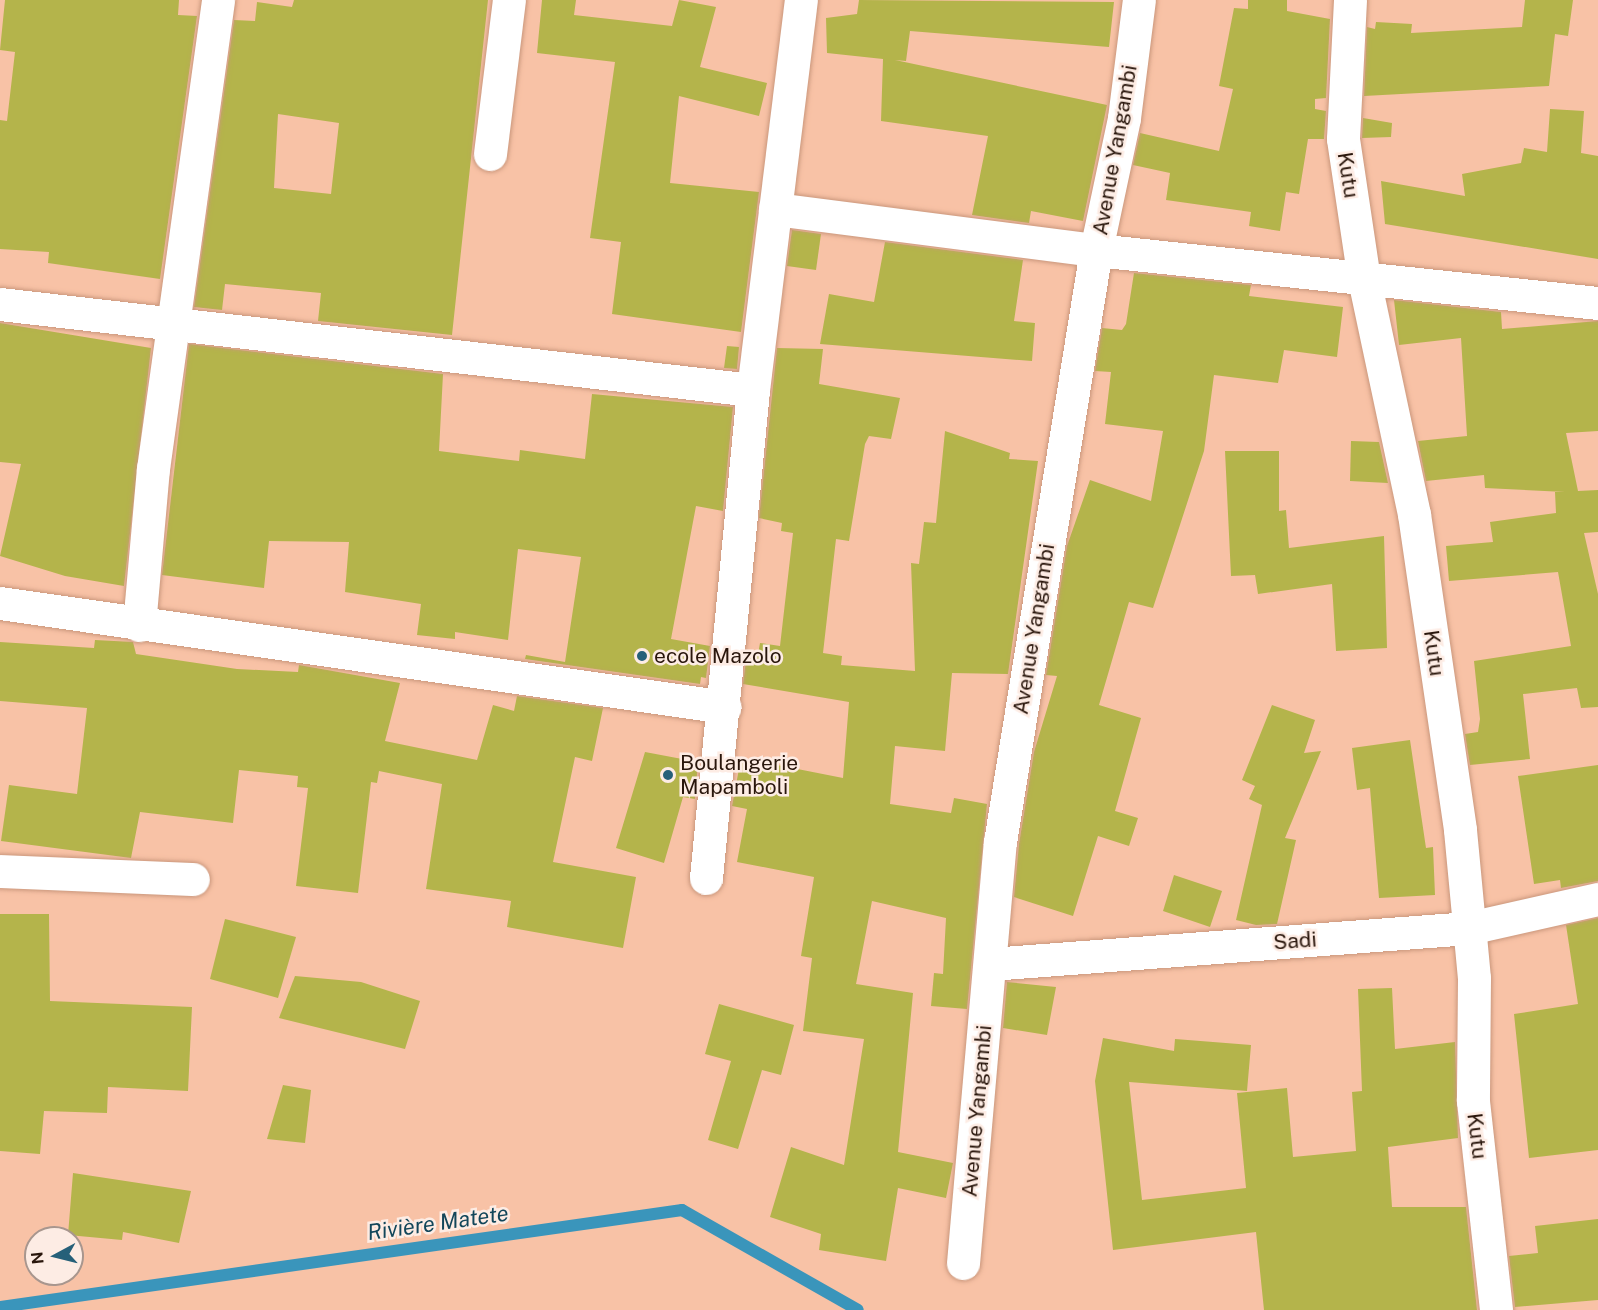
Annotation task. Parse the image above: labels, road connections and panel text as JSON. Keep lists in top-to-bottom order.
{
  "streets": {
    "street": ["Avenue Yangambi", "Kutu", "Sadi"]
  },
  "crossings": [
    ["Avenue Yangambi", "Sadi"],
    ["Kutu", "Sadi"]
  ],
  "water": ["Rivière Matete"],
  "places": ["ecole Mazolo", "Boulangerie Mapamboli"],
  "north": "left"
}
